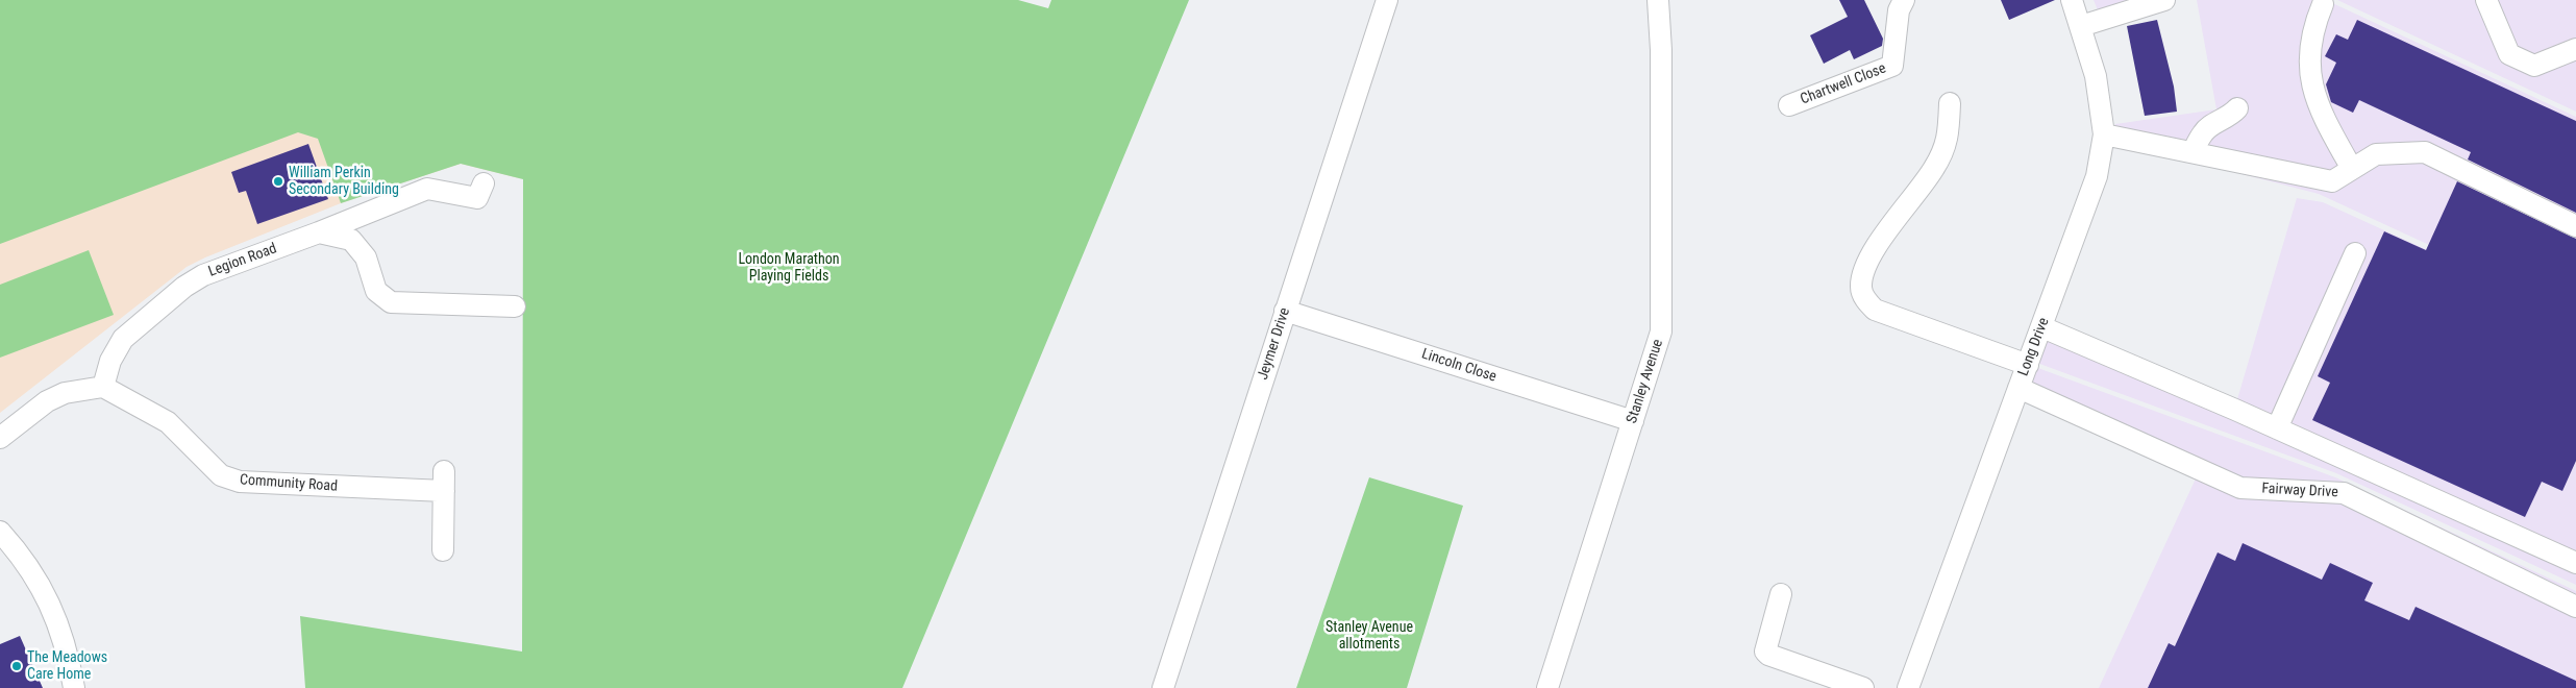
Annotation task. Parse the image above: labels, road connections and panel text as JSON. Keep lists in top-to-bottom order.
{
  "streets": {
    "street": [
      "Chartwell Close",
      "Legion Road",
      "Jeymer Drive",
      "Long Drive",
      "Lincoln Close",
      "Stanley Avenue",
      "Community Road",
      "Fairway Drive"
    ]
  },
  "crossings": [
    ["Legion Road", "Community Road"],
    ["Jeymer Drive", "Lincoln Close"],
    ["Long Drive", "Fairway Drive"],
    ["Lincoln Close", "Stanley Avenue"]
  ],
  "parks": ["London Marathon Playing Fields", "Stanley Avenue allotments"],
  "places": ["William Perkin Secondary Building", "The Meadows Care Home"]
}
